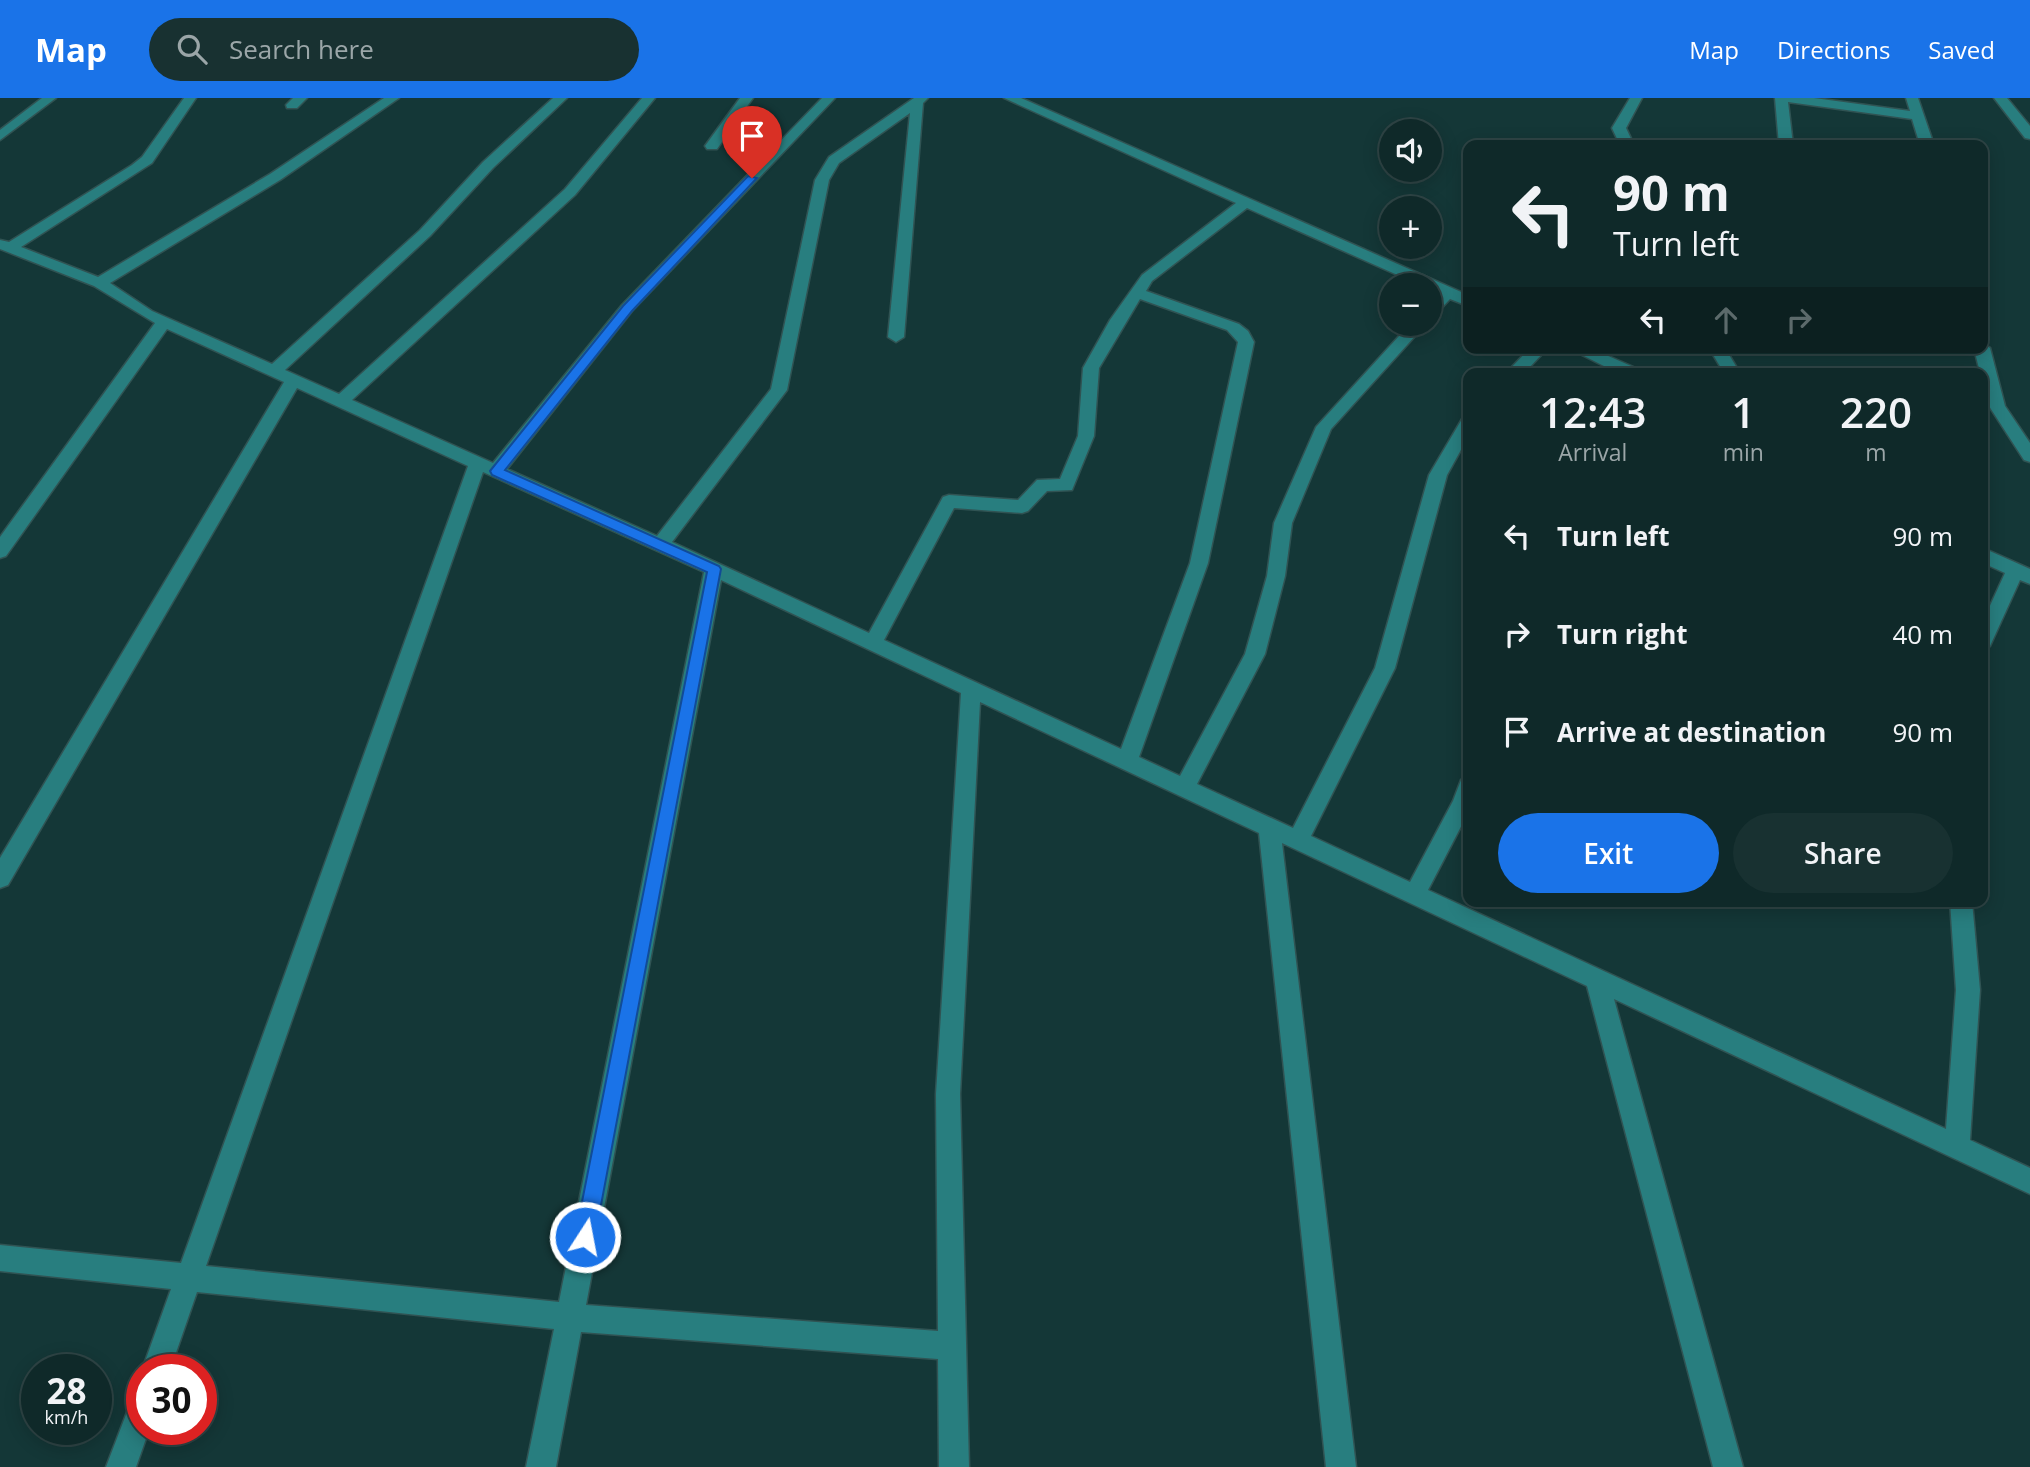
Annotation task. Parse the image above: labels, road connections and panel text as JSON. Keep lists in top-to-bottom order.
{
  "page": {
    "header": "Map",
    "search": "Search here",
    "nav": ["Map", "Directions", "Saved"],
    "map_buttons": ["+", "−"],
    "turn": ["90 m", "Turn left"],
    "eta": [
      "12:43",
      "Arrival",
      "1",
      "min",
      "220",
      "m"
    ],
    "list": [
      {
        "name": "Turn left",
        "value": "90 m"
      },
      {
        "name": "Turn right",
        "value": "40 m"
      },
      {
        "name": "Arrive at destination",
        "value": "90 m"
      }
    ],
    "buttons": ["Exit", "Share"],
    "speed": "28 km/h",
    "limit": "30"
  }
}
